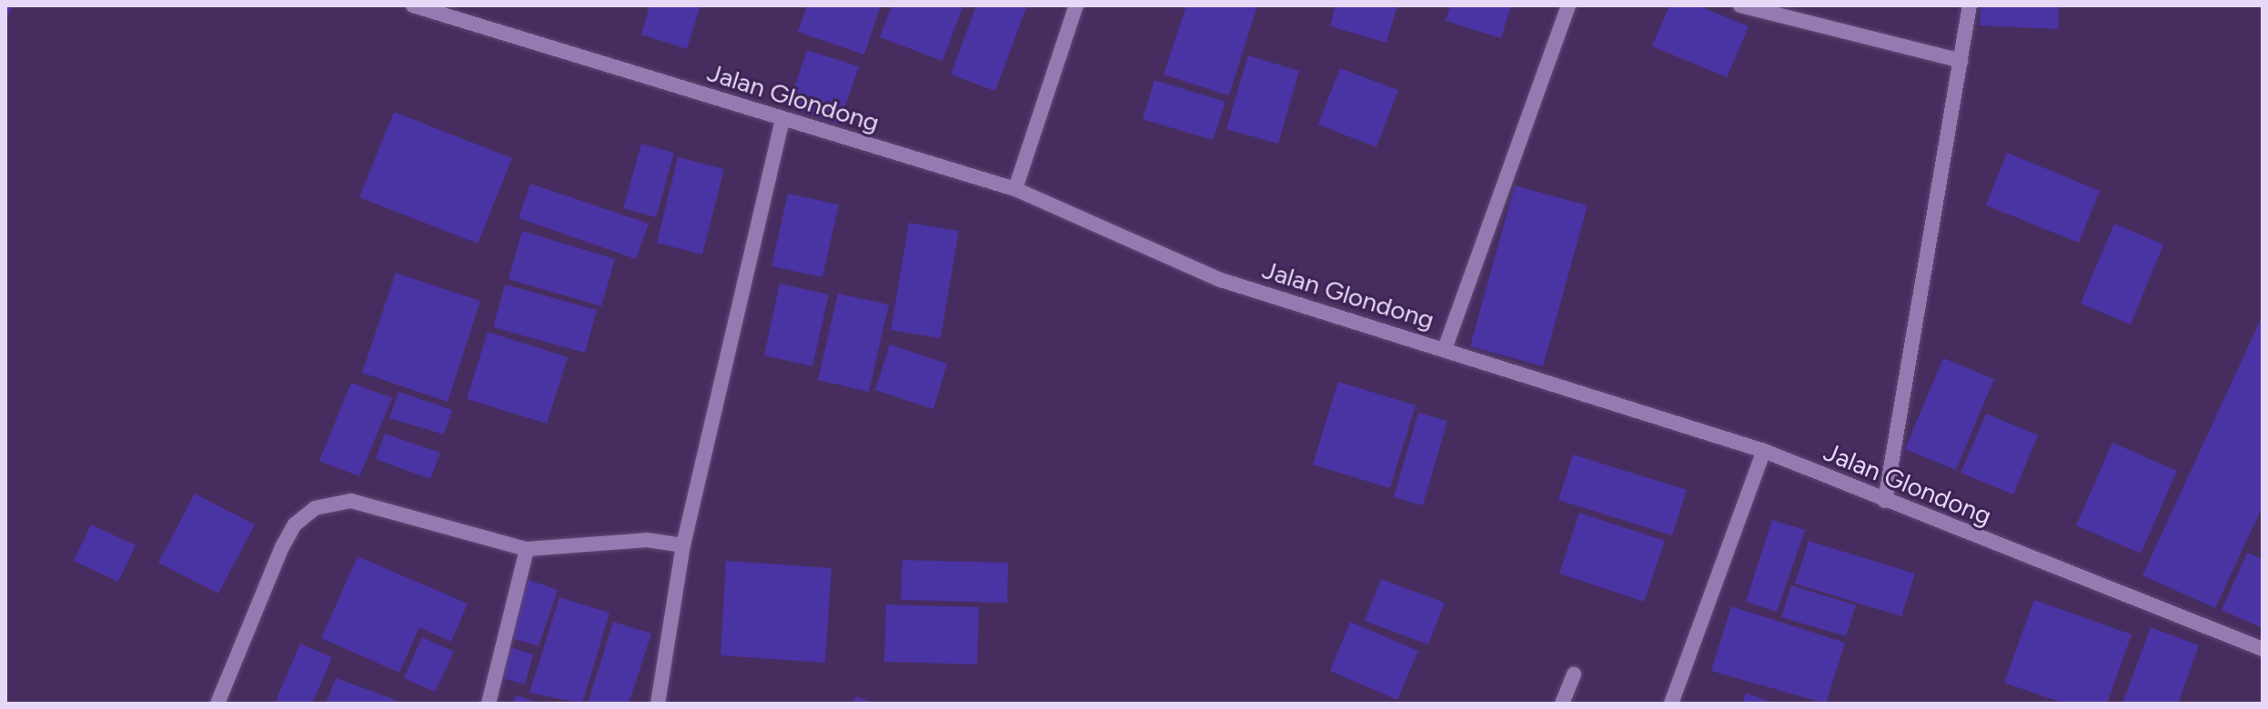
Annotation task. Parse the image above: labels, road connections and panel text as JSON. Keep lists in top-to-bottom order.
{
  "streets": {
    "street": ["Jalan Glondong"]
  }
}
